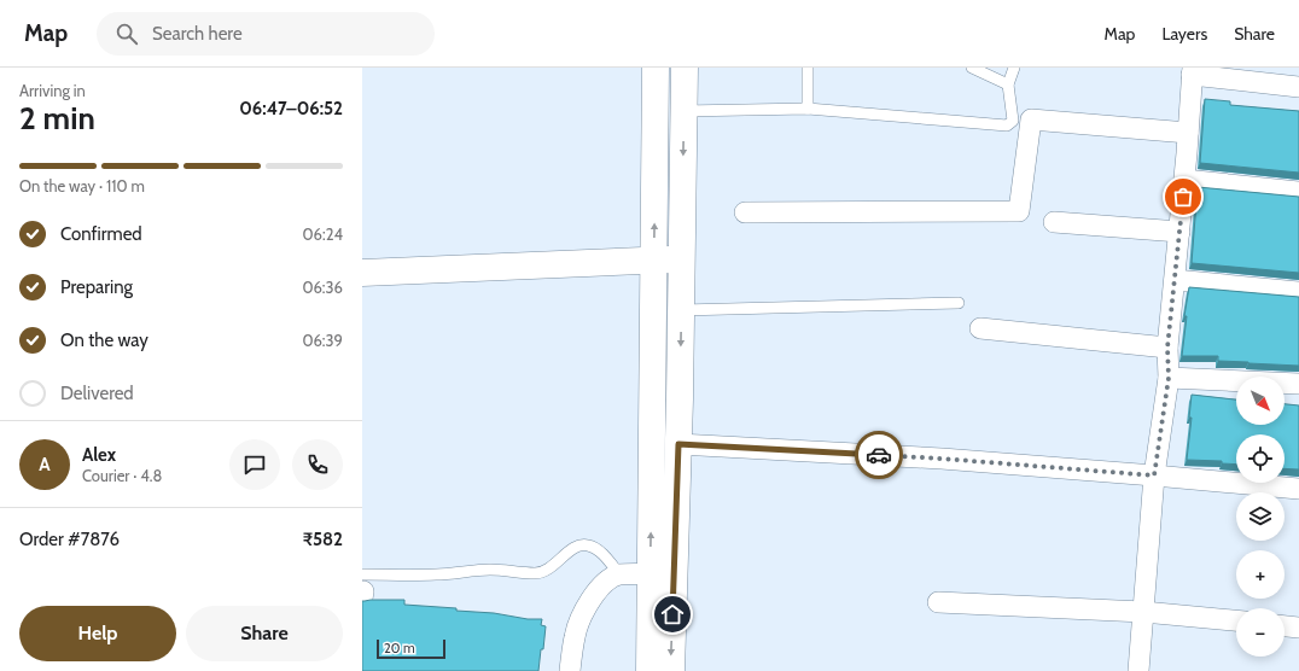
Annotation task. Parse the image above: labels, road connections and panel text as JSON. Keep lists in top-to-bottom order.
{
  "scale_bar": "20 m",
  "north": "bottom right",
  "page": {
    "header": "Map",
    "search": "Search here",
    "nav": ["Map", "Layers", "Share"],
    "heading": ["2 min", "Arriving in", "06:47–06:52"],
    "panel": [
      "Alex",
      "Courier · 4.8",
      "Order #7876",
      "₹582"
    ],
    "bar": "On the way · 110 m",
    "list": [
      ["Confirmed", "06:24"],
      ["Preparing", "06:36"],
      ["On the way", "06:39"],
      "Delivered"
    ],
    "map_buttons": ["+", "−"],
    "round": "A",
    "buttons": ["Help", "Share"],
    "scale": "20 m"
  }
}
